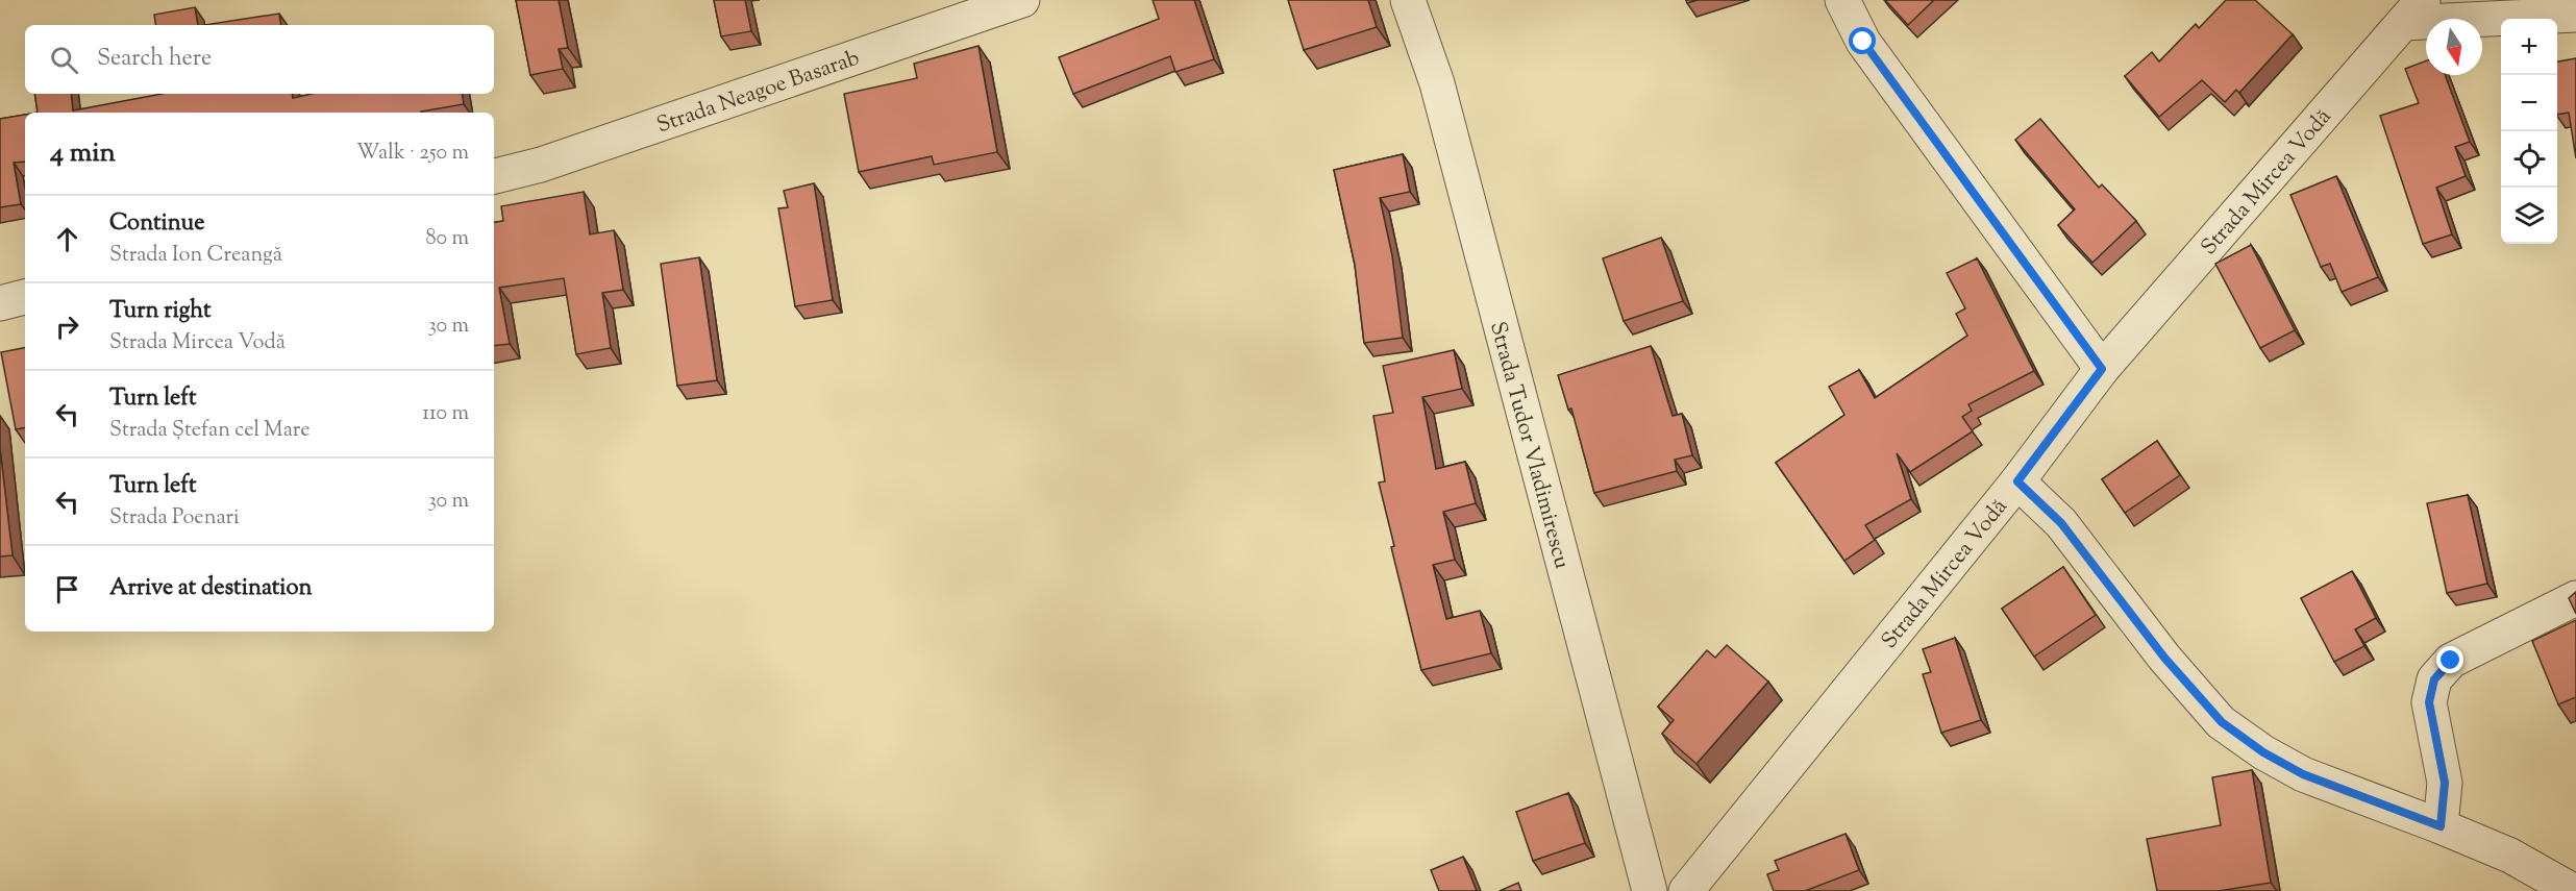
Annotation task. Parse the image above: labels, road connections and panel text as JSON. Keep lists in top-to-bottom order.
{
  "streets": {
    "street": ["Strada Neagoe Basarab", "Strada Mircea Vodă", "Strada Tudor Vladimirescu"]
  },
  "north": "bottom",
  "page": {
    "map_buttons": ["+", "−"],
    "search": "Search here",
    "heading": ["4 min", "Walk · 250 m"],
    "list": [
      ["Continue", "Strada Ion Creangă", "80 m"],
      ["Turn right", "Strada Mircea Vodă", "30 m"],
      ["Turn left", "Strada Ștefan cel Mare", "110 m"],
      ["Turn left", "Strada Poenari", "30 m"],
      "Arrive at destination"
    ]
  }
}
